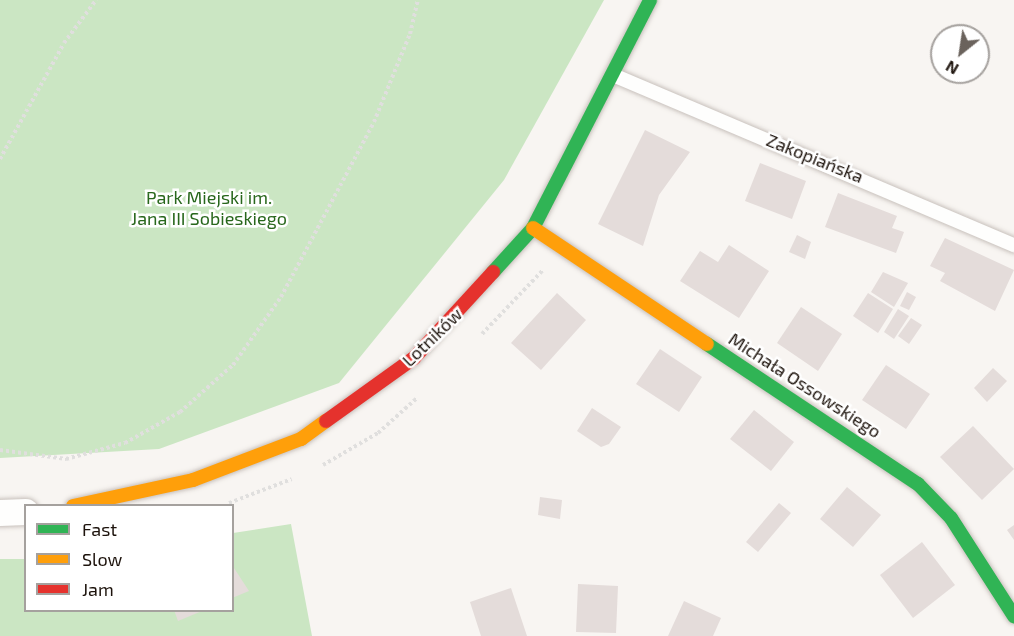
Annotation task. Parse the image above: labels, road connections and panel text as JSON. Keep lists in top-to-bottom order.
{
  "streets": {
    "street": ["Lotników", "Michała Ossowskiego"],
    "lane": ["Zakopiańska"]
  },
  "crossings": [
    ["Zakopiańska", "Lotników"],
    ["Lotników", "Michała Ossowskiego"]
  ],
  "parks": ["Park Miejski im. Jana III Sobieskiego"],
  "legend": ["Fast", "Slow", "Jam"],
  "north": "bottom left"
}
